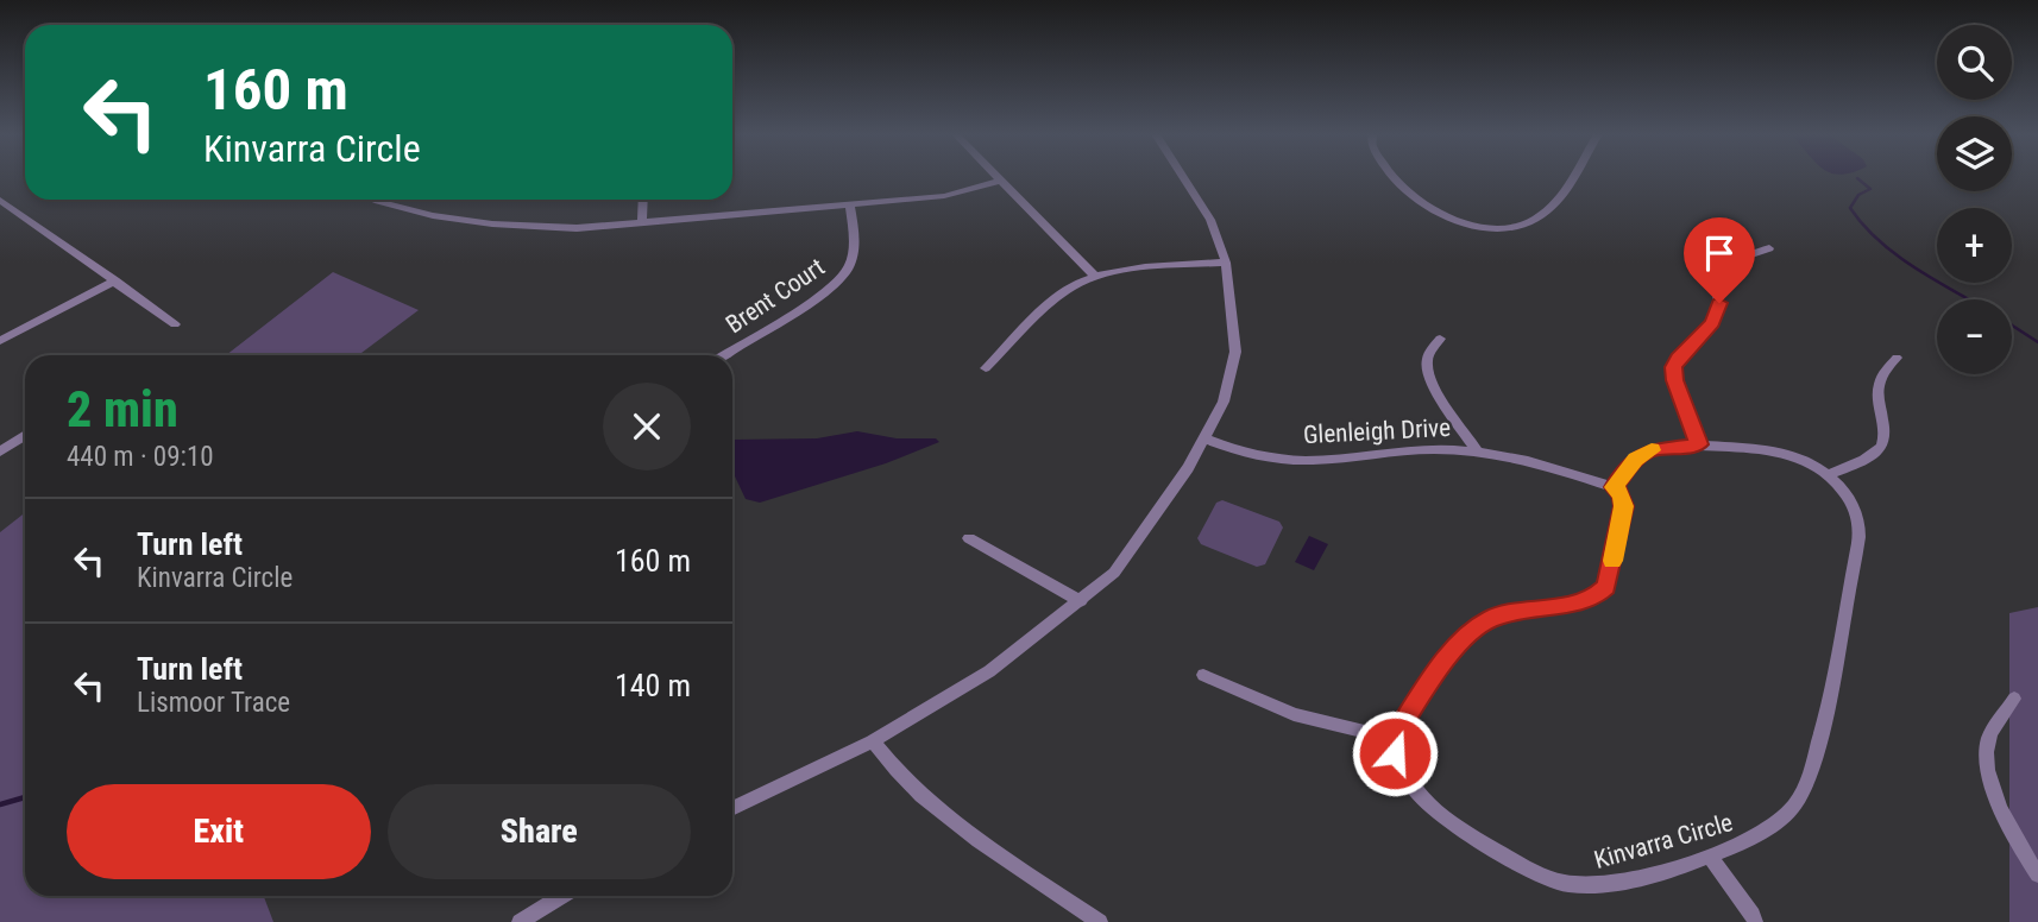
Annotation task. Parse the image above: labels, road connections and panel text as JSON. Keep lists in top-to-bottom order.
{
  "streets": {
    "street": ["Brent Court", "Glenleigh Drive", "Kinvarra Circle"]
  },
  "crossings": [
    ["Glenleigh Drive", "Kinvarra Circle"]
  ],
  "page": {
    "map_buttons": ["+", "−"],
    "turn": ["160 m", "Kinvarra Circle"],
    "heading": ["2 min", "440 m · 09:10"],
    "list": [
      {
        "name": "Turn left",
        "note": "Kinvarra Circle",
        "value": "160 m"
      },
      {
        "name": "Turn left",
        "note": "Lismoor Trace",
        "value": "140 m"
      }
    ],
    "buttons": ["Exit", "Share"]
  }
}
